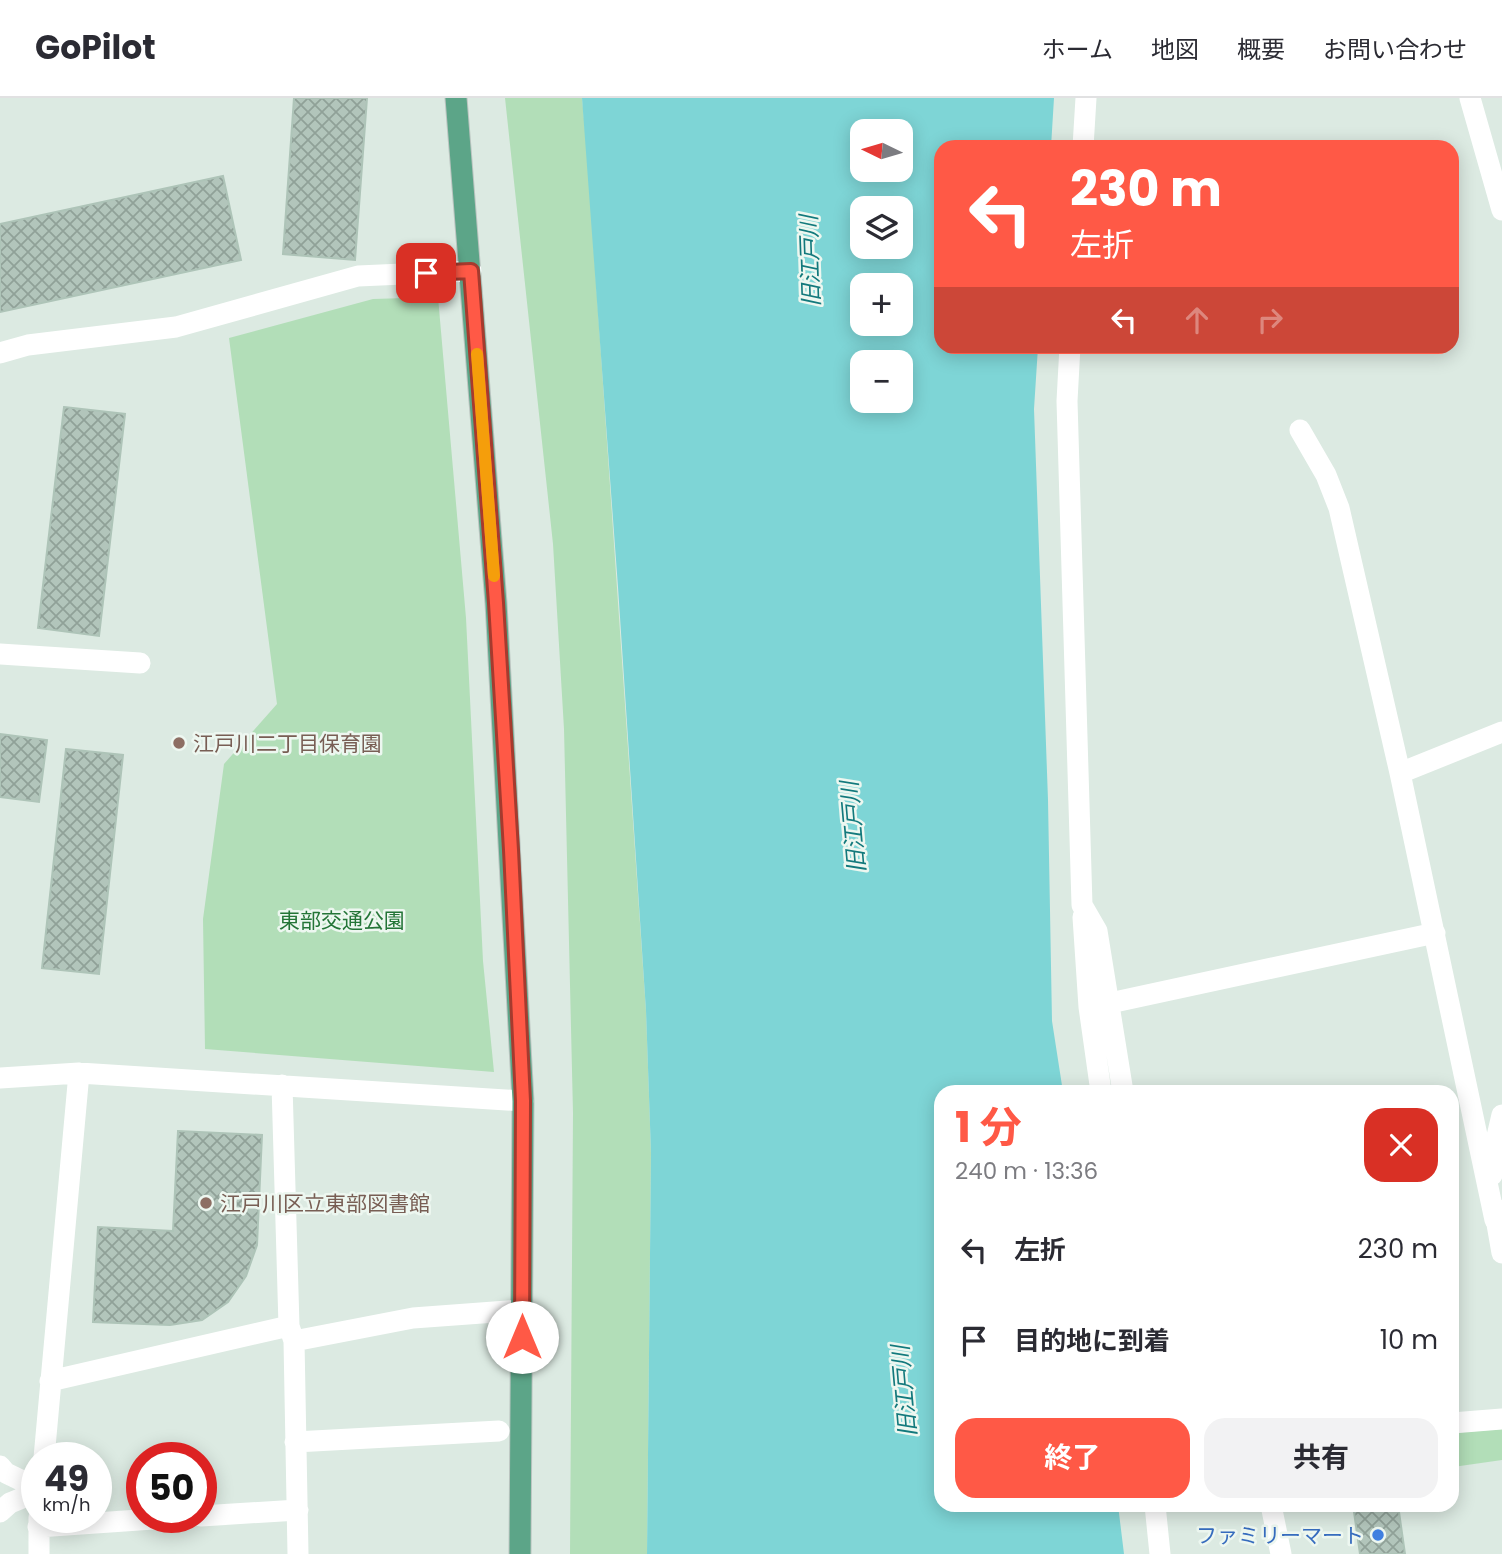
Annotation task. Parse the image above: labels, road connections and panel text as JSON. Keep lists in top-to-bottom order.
{
  "water": ["旧江戸川"],
  "parks": ["東部交通公園"],
  "places": ["江戸川二丁目保育園", "江戸川区立東部図書館", "ファミリーマート"],
  "north": "left",
  "page": {
    "header": "GoPilot",
    "nav": [
      "ホーム",
      "地図",
      "概要",
      "お問い合わせ"
    ],
    "map_buttons": ["+", "−"],
    "turn": ["230 m", "左折"],
    "heading": ["1 分", "240 m · 13:36"],
    "list": [
      {
        "name": "左折",
        "value": "230 m"
      },
      {
        "name": "目的地に到着",
        "value": "10 m"
      }
    ],
    "buttons": ["終了", "共有"],
    "speed": "49 km/h",
    "limit": "50"
  }
}
